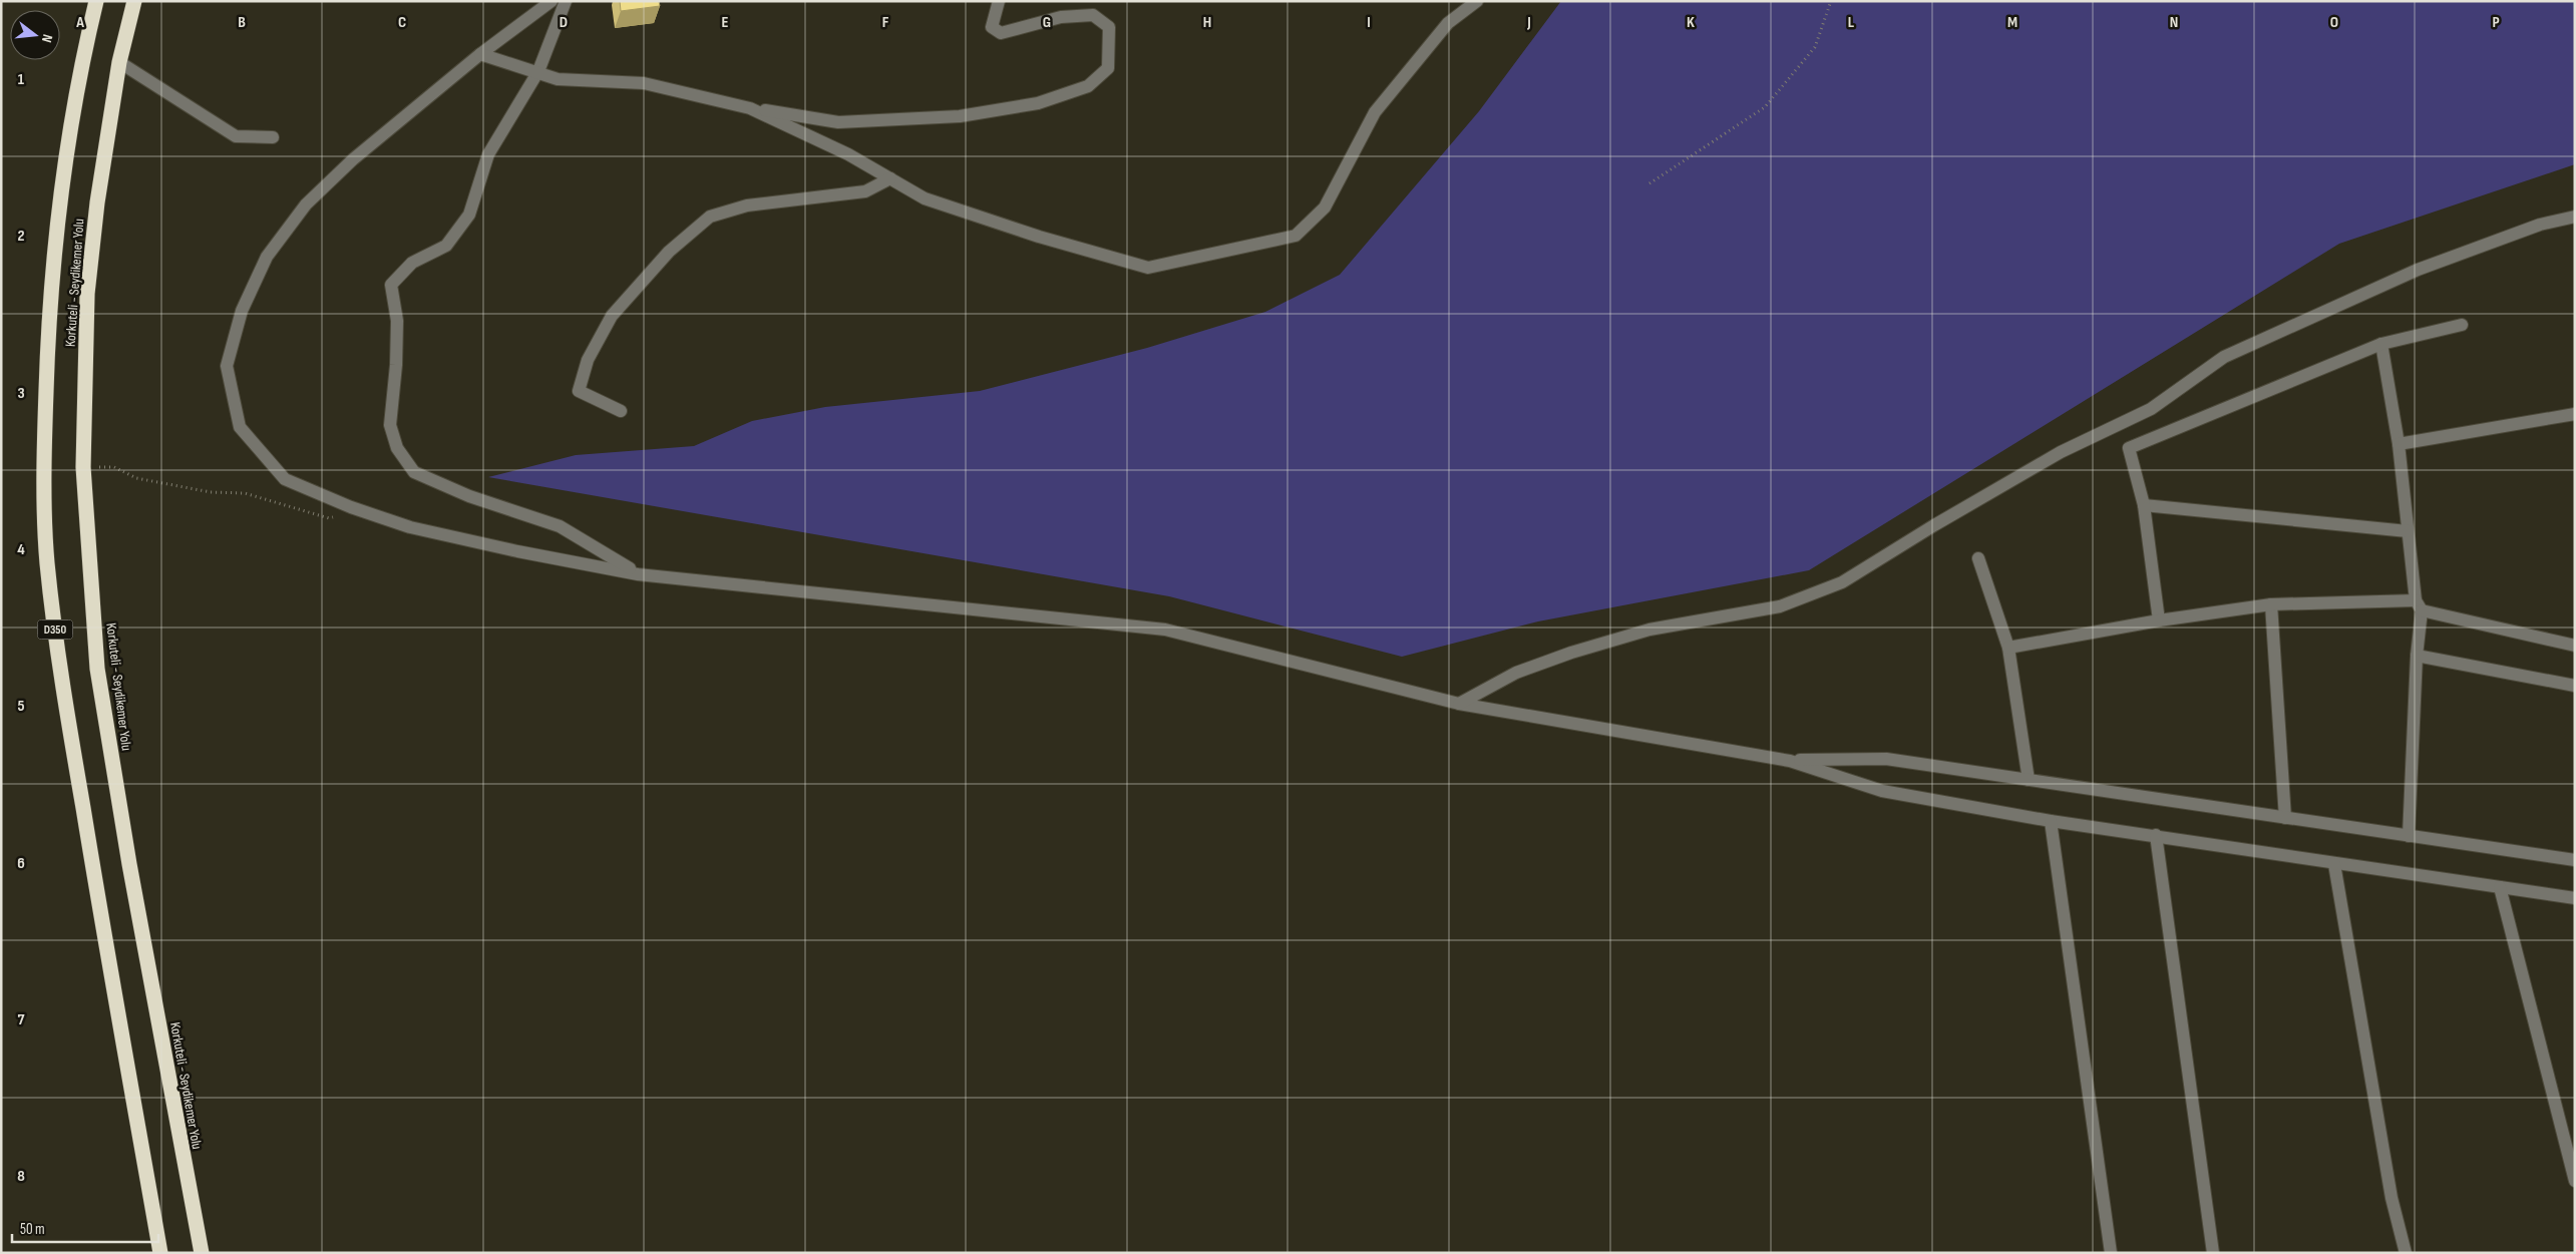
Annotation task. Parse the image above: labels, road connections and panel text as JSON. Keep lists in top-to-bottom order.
{
  "streets": {
    "highway": ["Korkuteli - Seydikemer Yolu", "D350"]
  },
  "scale_bar": "50 m",
  "north": "right",
  "grid": {
    "columns": [
      "A",
      "B",
      "C",
      "D",
      "E",
      "F",
      "G",
      "H",
      "I",
      "J",
      "K",
      "L",
      "M",
      "N",
      "O",
      "P"
    ],
    "rows": [
      "1",
      "2",
      "3",
      "4",
      "5",
      "6",
      "7",
      "8"
    ]
  }
}
